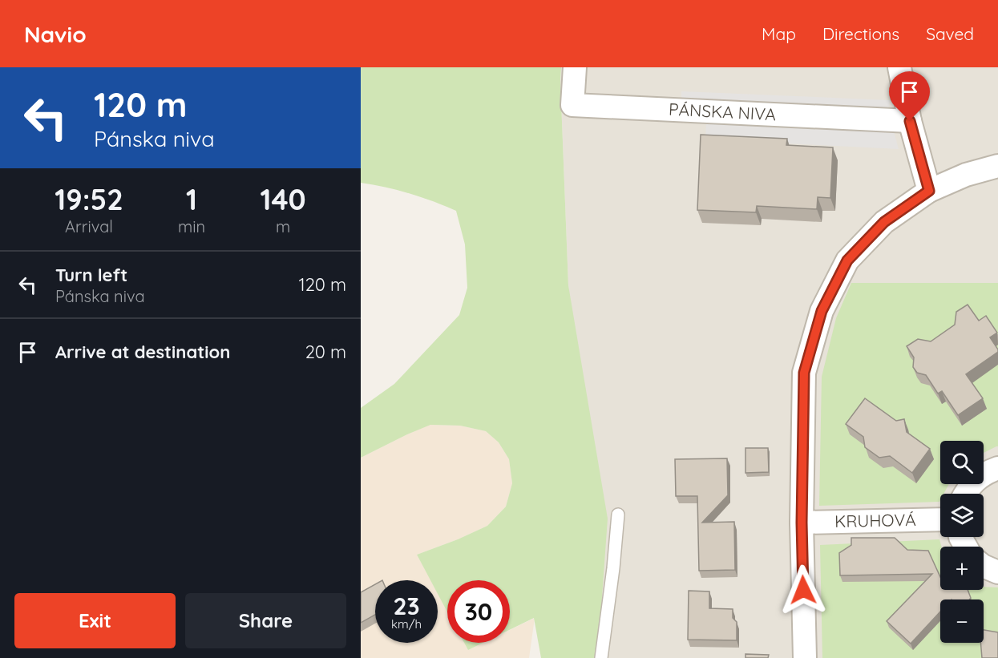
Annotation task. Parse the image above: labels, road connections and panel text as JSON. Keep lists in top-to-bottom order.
{
  "streets": {
    "street": ["PÁNSKA NIVA", "KRUHOVÁ"]
  },
  "page": {
    "header": "Navio",
    "nav": ["Map", "Directions", "Saved"],
    "turn": ["120 m", "Pánska niva"],
    "eta": [
      "19:52",
      "Arrival",
      "1",
      "min",
      "140",
      "m"
    ],
    "list": [
      {
        "name": "Turn left",
        "note": "Pánska niva",
        "value": "120 m"
      },
      {
        "name": "Arrive at destination",
        "value": "20 m"
      }
    ],
    "map_buttons": ["+", "−"],
    "speed": "23 km/h",
    "limit": "30",
    "buttons": ["Exit", "Share"]
  }
}
